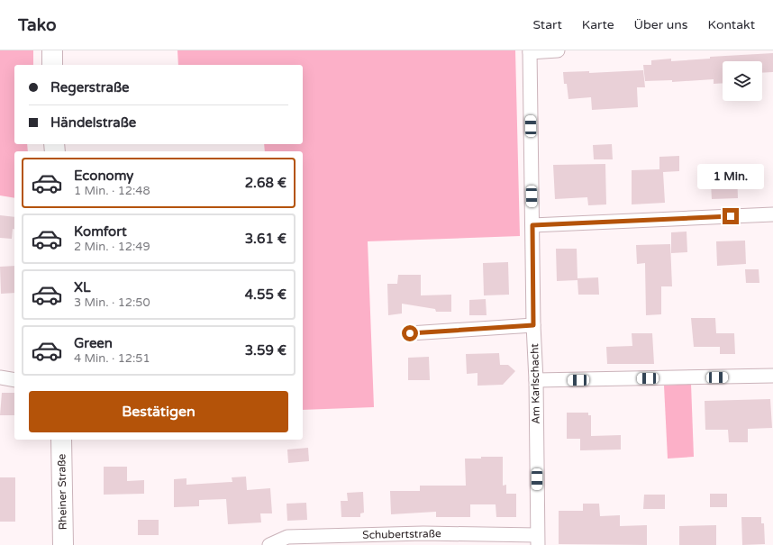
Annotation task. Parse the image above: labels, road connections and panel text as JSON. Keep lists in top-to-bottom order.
{
  "streets": {
    "main road": ["Rheiner Straße"],
    "street": ["Am Karlschacht", "Schubertstraße"]
  },
  "crossings": [
    ["Am Karlschacht", "Schubertstraße"]
  ],
  "page": {
    "header": "Tako",
    "nav": [
      "Start",
      "Karte",
      "Über uns",
      "Kontakt"
    ],
    "banner": ["Regerstraße", "Händelstraße"],
    "list": [
      {
        "name": "Economy",
        "note": "1 Min. · 12:48",
        "value": "2.68 €"
      },
      {
        "name": "Komfort",
        "note": "2 Min. · 12:49",
        "value": "3.61 €"
      },
      {
        "name": "XL",
        "note": "3 Min. · 12:50",
        "value": "4.55 €"
      },
      {
        "name": "Green",
        "note": "4 Min. · 12:51",
        "value": "3.59 €"
      }
    ],
    "bubble": "1 Min.",
    "buttons": "Bestätigen"
  }
}
